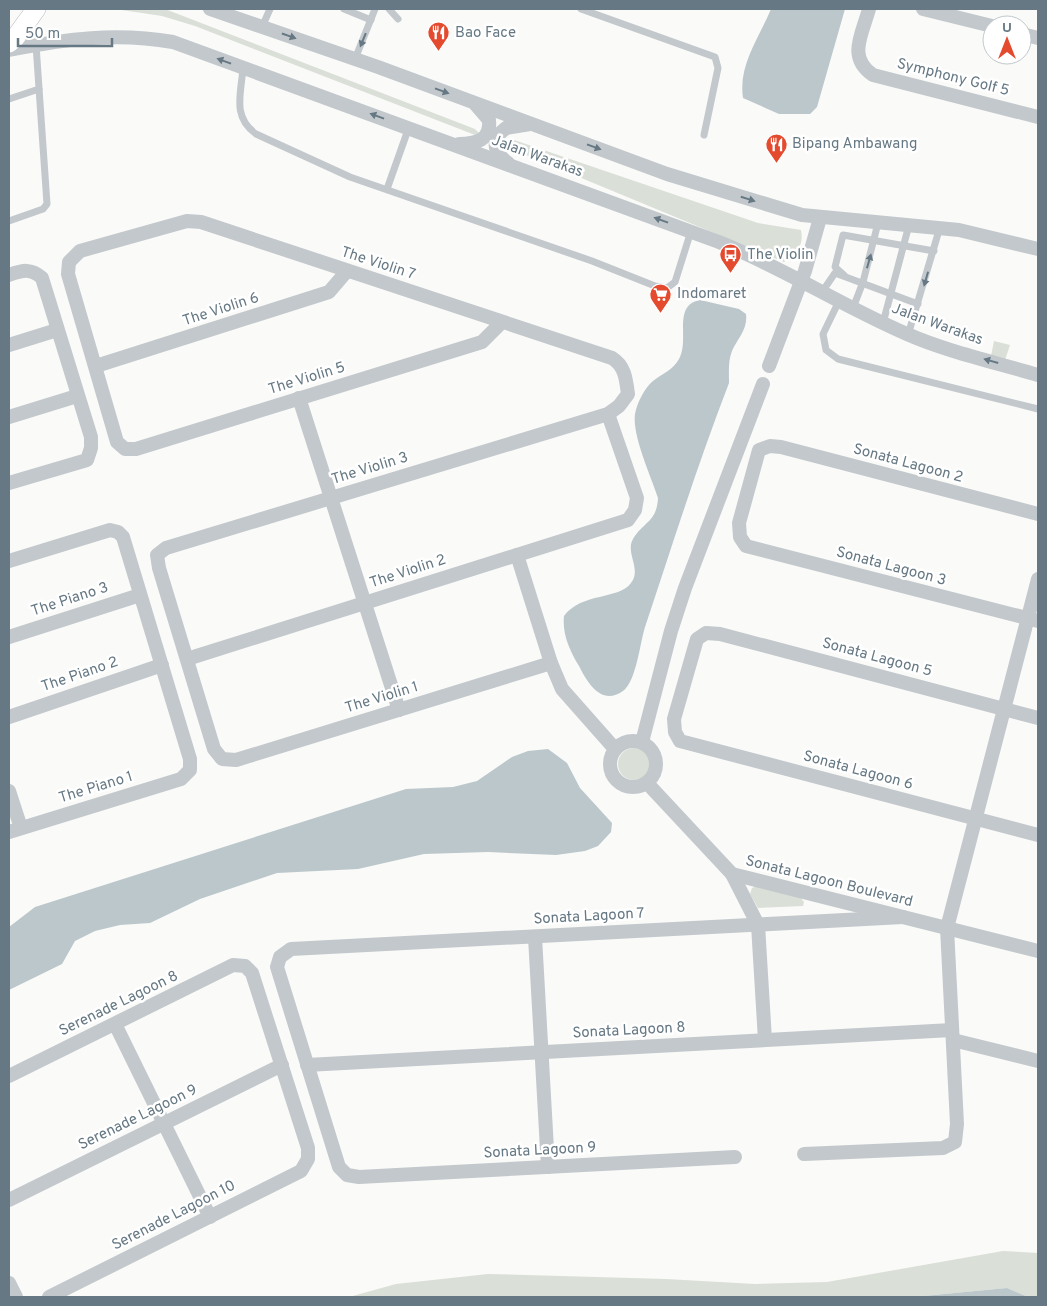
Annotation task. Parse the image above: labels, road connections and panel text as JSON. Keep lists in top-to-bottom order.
{
  "streets": {
    "street": [
      "Symphony Golf 5",
      "Jalan Warakas",
      "The Violin 7",
      "The Violin 6",
      "The Violin 5",
      "Sonata Lagoon 2",
      "The Violin 3",
      "Sonata Lagoon 3",
      "The Violin 2",
      "The Piano 3",
      "Sonata Lagoon 5",
      "The Piano 2",
      "The Violin 1",
      "Sonata Lagoon 6",
      "The Piano 1",
      "Sonata Lagoon Boulevard",
      "Sonata Lagoon 7",
      "Serenade Lagoon 8",
      "Sonata Lagoon 8",
      "Serenade Lagoon 9",
      "Sonata Lagoon 9",
      "Serenade Lagoon 10"
    ]
  },
  "crossings": [
    ["The Violin 7", "The Violin 6"],
    ["The Violin 7", "The Violin 5"],
    ["The Violin 7", "The Violin 3"],
    ["The Violin 7", "The Violin 2"],
    ["The Violin 6", "The Violin 5"],
    ["Sonata Lagoon 2", "Sonata Lagoon 3"],
    ["The Violin 3", "The Violin 2"],
    ["The Violin 3", "The Violin 1"],
    ["The Violin 2", "The Violin 1"],
    ["Sonata Lagoon 5", "Sonata Lagoon 6"],
    ["The Piano 2", "The Piano 1"],
    ["Sonata Lagoon Boulevard", "Sonata Lagoon 7"],
    ["Sonata Lagoon 7", "Sonata Lagoon 8"],
    ["Sonata Lagoon 7", "Sonata Lagoon 9"],
    ["Serenade Lagoon 8", "Serenade Lagoon 9"],
    ["Serenade Lagoon 8", "Serenade Lagoon 10"],
    ["Sonata Lagoon 8", "Sonata Lagoon 9"],
    ["Serenade Lagoon 9", "Serenade Lagoon 10"]
  ],
  "places": {
    "restaurant": ["Bao Face", "Bipang Ambawang"],
    "bus stop": ["The Violin"],
    "supermarket": ["Indomaret"]
  },
  "scale_bar": "50 m",
  "north": "top"
}
